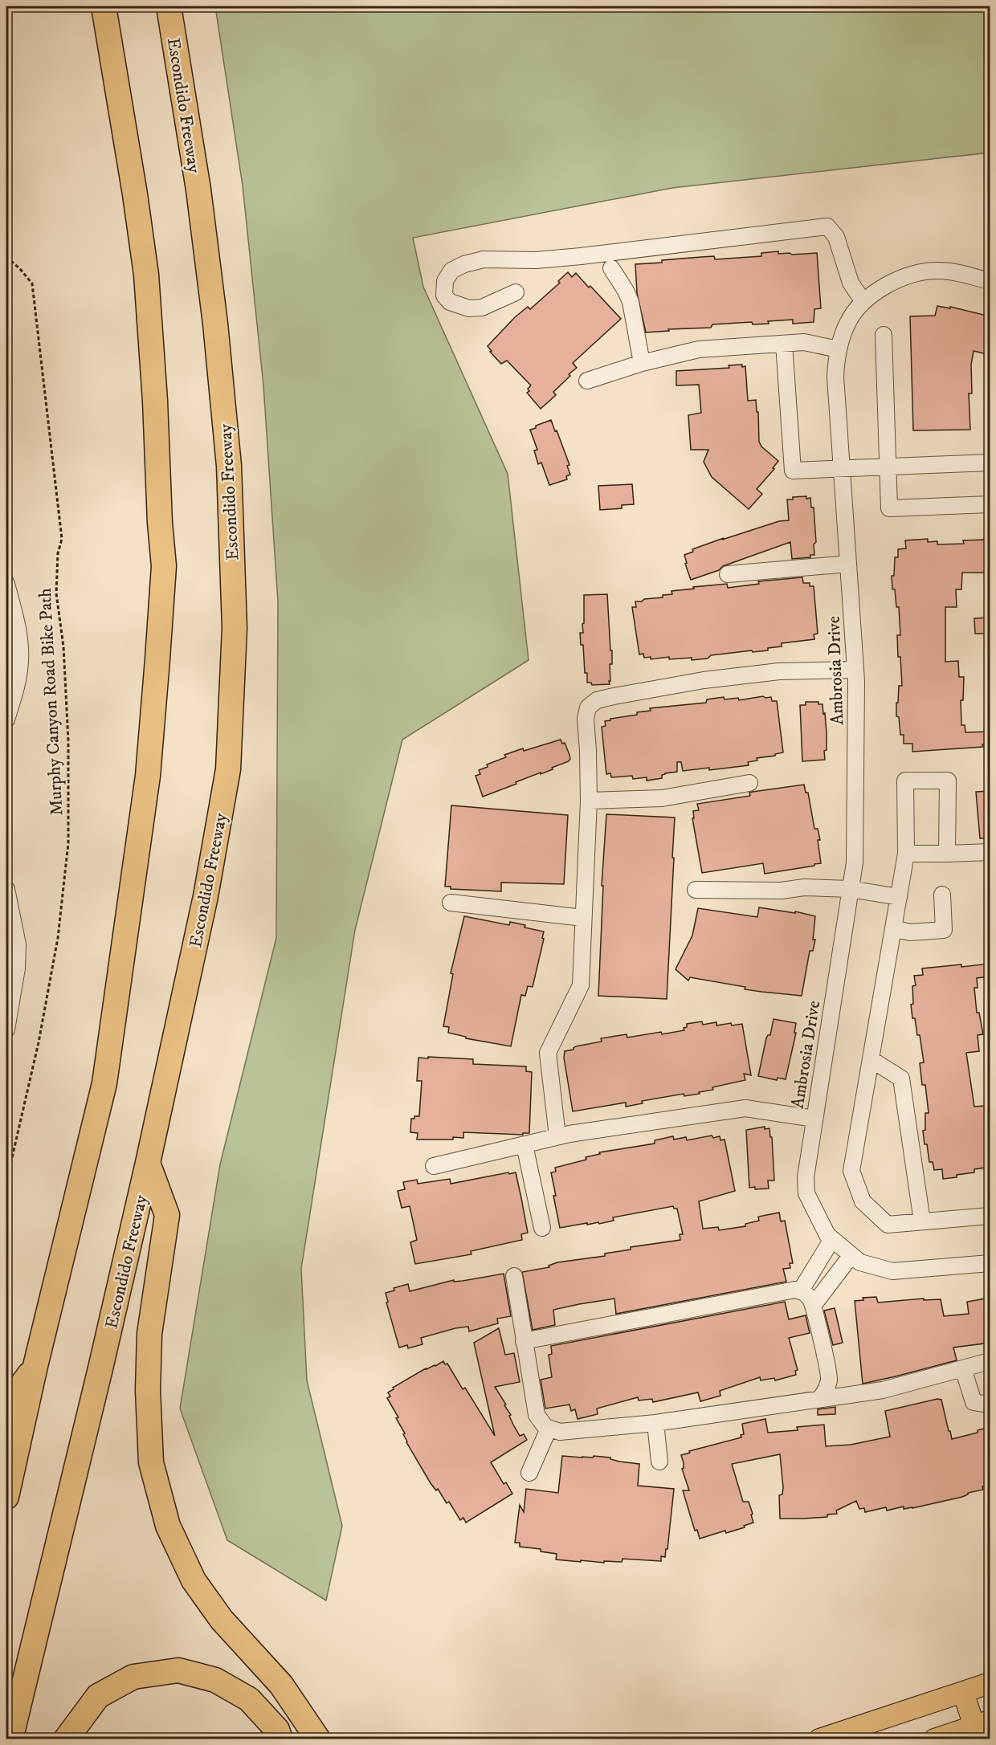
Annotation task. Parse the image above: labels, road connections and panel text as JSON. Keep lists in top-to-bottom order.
{
  "streets": {
    "highway": ["Escondido Freeway"],
    "street": ["Ambrosia Drive"],
    "path": ["Murphy Canyon Road Bike Path"]
  }
}
